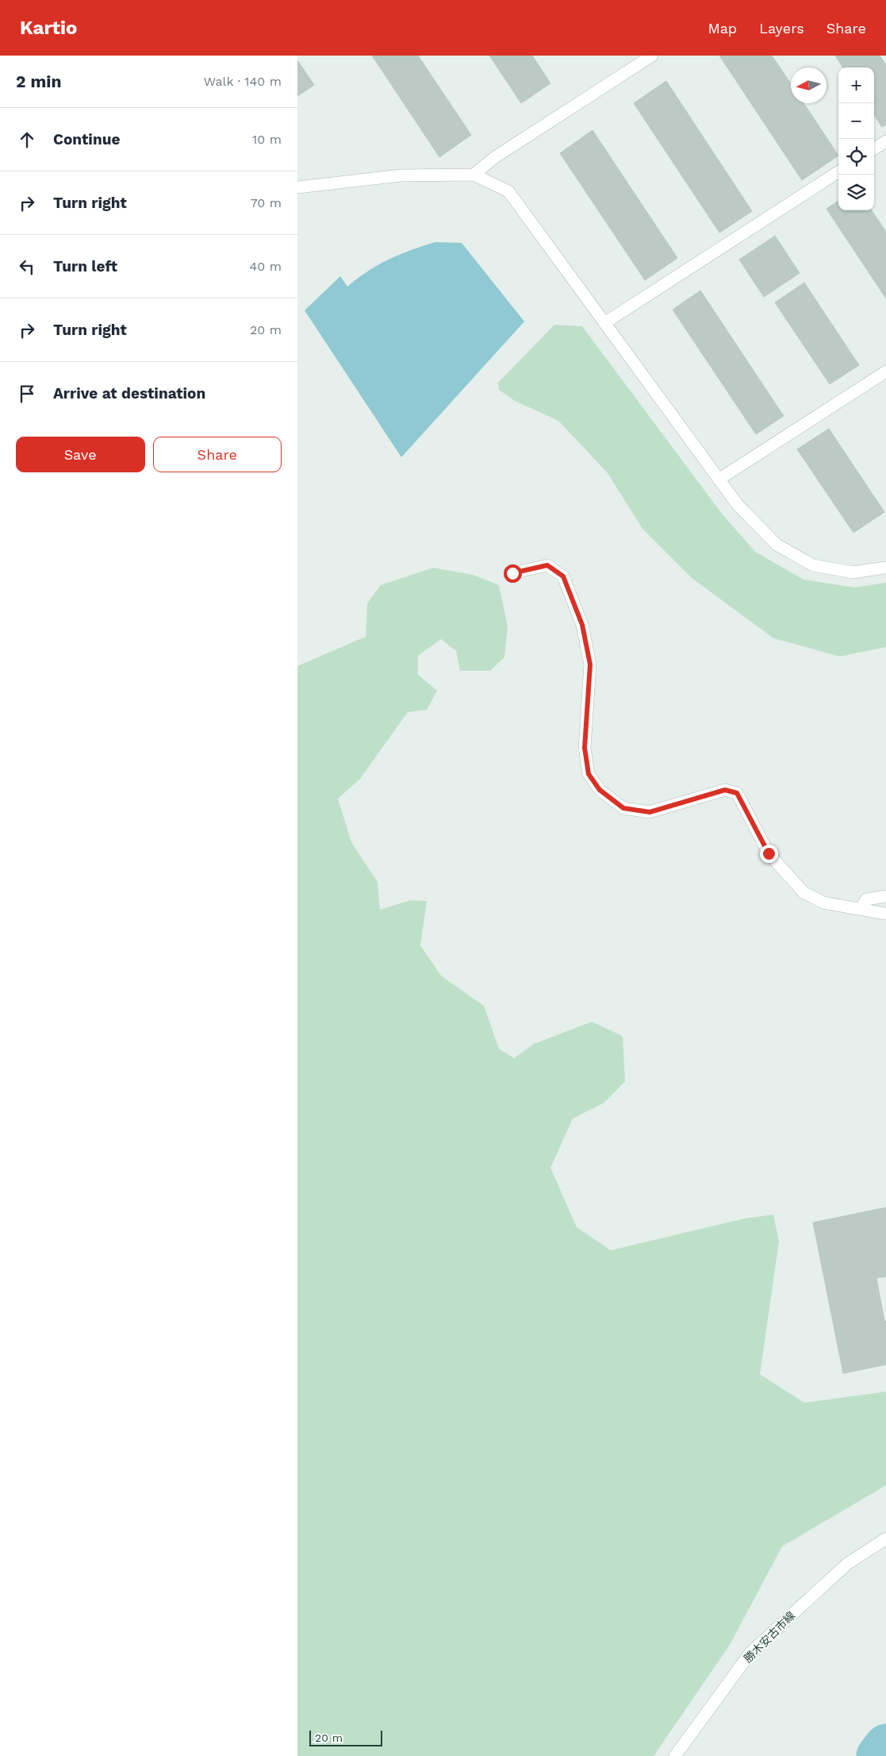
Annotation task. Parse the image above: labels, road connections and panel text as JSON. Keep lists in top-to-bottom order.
{
  "streets": {
    "street": ["勝木安古市線"]
  },
  "scale_bar": "20 m",
  "north": "left",
  "page": {
    "header": "Kartio",
    "nav": ["Map", "Layers", "Share"],
    "heading": ["2 min", "Walk · 140 m"],
    "map_buttons": ["+", "−"],
    "list": [
      ["Continue", "10 m"],
      ["Turn right", "70 m"],
      ["Turn left", "40 m"],
      ["Turn right", "20 m"],
      "Arrive at destination"
    ],
    "buttons": ["Save", "Share"],
    "scale": "20 m"
  }
}
